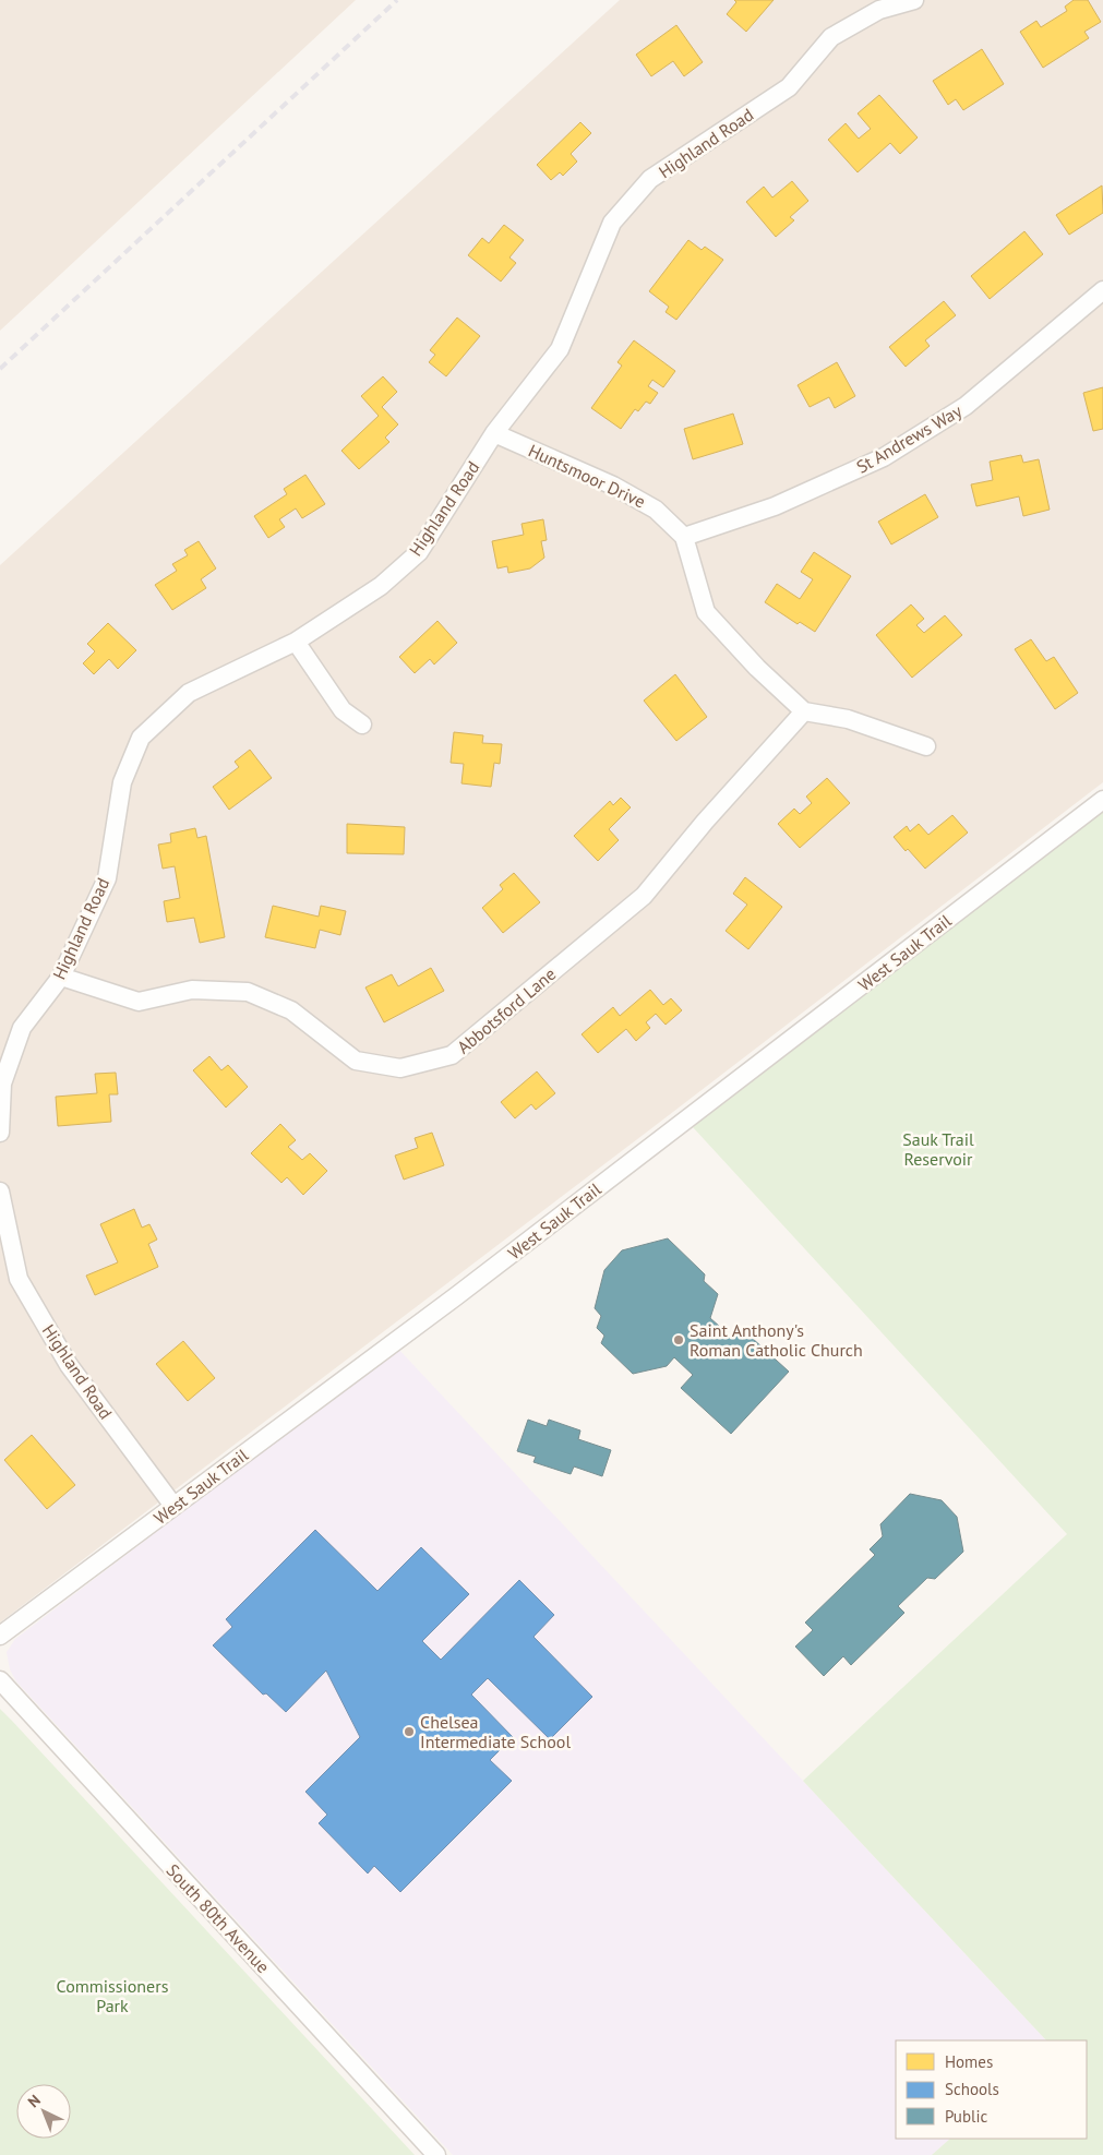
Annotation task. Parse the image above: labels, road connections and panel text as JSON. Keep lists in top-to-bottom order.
{
  "streets": {
    "street": [
      "Highland Road",
      "St Andrews Way",
      "Huntsmoor Drive",
      "West Sauk Trail",
      "Abbotsford Lane",
      "South 80th Avenue"
    ]
  },
  "crossings": [
    ["Highland Road", "Huntsmoor Drive"],
    ["Highland Road", "West Sauk Trail"],
    ["Highland Road", "Abbotsford Lane"],
    ["St Andrews Way", "Huntsmoor Drive"],
    ["Huntsmoor Drive", "Abbotsford Lane"]
  ],
  "parks": ["Sauk Trail Reservoir", "Commissioners Park"],
  "places": ["Saint Anthony's Roman Catholic Church", "Chelsea Intermediate School"],
  "legend": ["Homes", "Schools", "Public"],
  "north": "top left"
}
